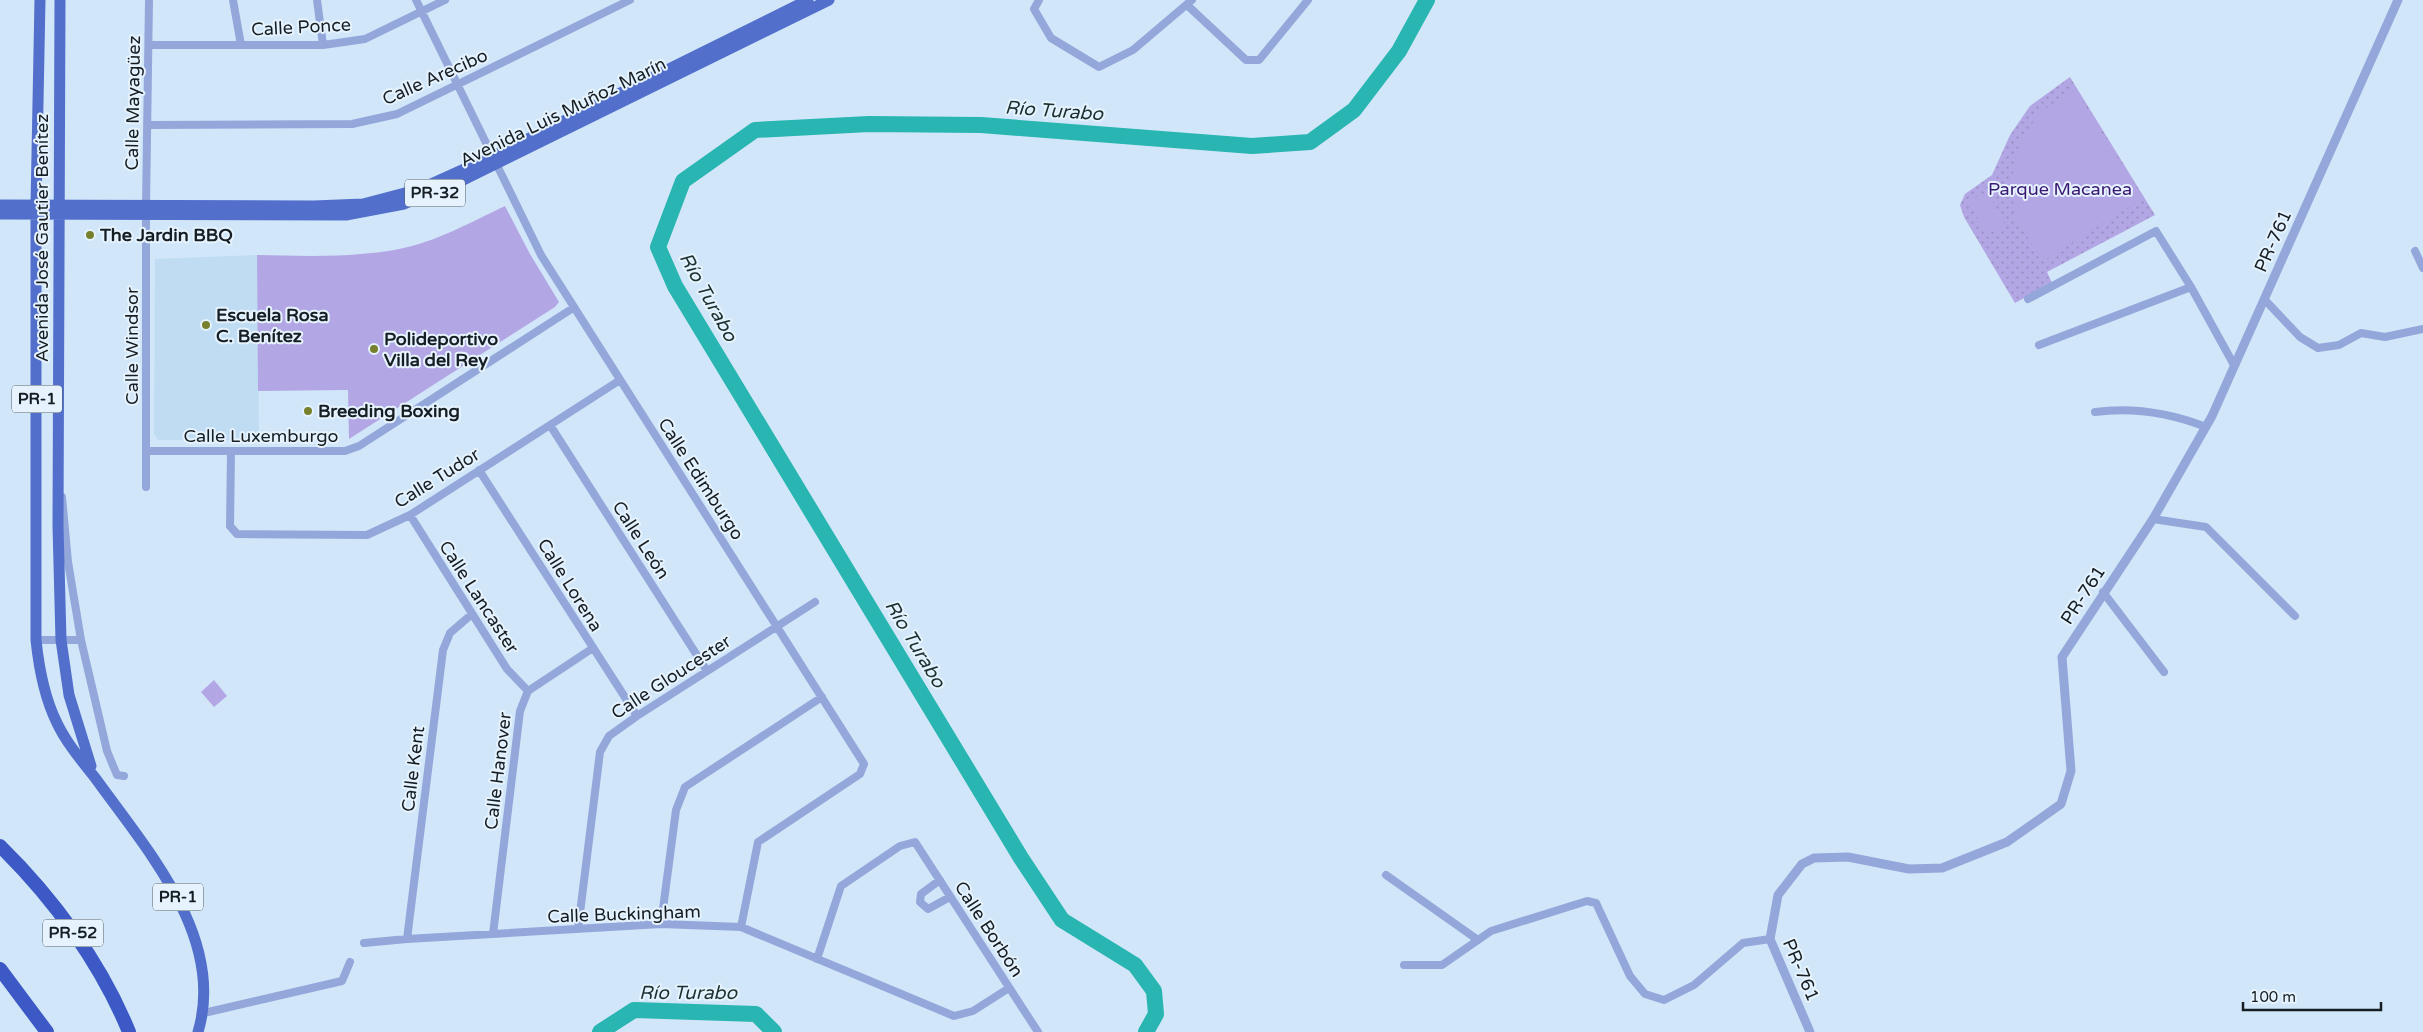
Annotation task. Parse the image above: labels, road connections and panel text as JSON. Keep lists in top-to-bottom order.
{
  "streets": {
    "highway": ["PR-52"],
    "main road": [
      "Avenida Luis Muñoz Marín",
      "PR-32",
      "Avenida José Gautier Benítez",
      "PR-1"
    ],
    "street": [
      "Calle Ponce",
      "Calle Arecibo",
      "Calle Mayagüez",
      "PR-761",
      "Calle Windsor",
      "Calle Luxemburgo",
      "Calle Tudor",
      "Calle Edimburgo",
      "Calle León",
      "Calle Lorena",
      "Calle Lancaster",
      "Calle Gloucester",
      "Calle Kent",
      "Calle Hanover",
      "Calle Buckingham",
      "Calle Borbón"
    ]
  },
  "crossings": [
    ["Calle Ponce", "Calle Mayagüez"],
    ["Calle Ponce", "Calle Edimburgo"],
    ["Calle Arecibo", "Calle Mayagüez"],
    ["Calle Arecibo", "Calle Edimburgo"],
    ["Calle Mayagüez", "Avenida Luis Muñoz Marín"],
    ["Calle Mayagüez", "Calle Windsor"],
    ["Avenida Luis Muñoz Marín", "Avenida José Gautier Benítez"],
    ["Avenida Luis Muñoz Marín", "Calle Windsor"],
    ["Avenida Luis Muñoz Marín", "Calle Edimburgo"],
    ["Avenida José Gautier Benítez", "PR-1"],
    ["Calle Windsor", "Calle Luxemburgo"],
    ["Calle Luxemburgo", "Calle Tudor"],
    ["Calle Luxemburgo", "Calle Edimburgo"],
    ["Calle Tudor", "Calle Edimburgo"],
    ["Calle Tudor", "Calle León"],
    ["Calle Tudor", "Calle Lorena"],
    ["Calle Tudor", "Calle Lancaster"],
    ["Calle Edimburgo", "Calle Gloucester"],
    ["Calle Edimburgo", "Calle Buckingham"],
    ["Calle León", "Calle Gloucester"],
    ["Calle Lorena", "Calle Gloucester"],
    ["Calle Lorena", "Calle Hanover"],
    ["Calle Lancaster", "Calle Kent"],
    ["Calle Lancaster", "Calle Hanover"],
    ["Calle Gloucester", "Calle Buckingham"],
    ["Calle Kent", "Calle Buckingham"],
    ["Calle Hanover", "Calle Buckingham"],
    ["Calle Buckingham", "Calle Borbón"]
  ],
  "water": ["Río Turabo"],
  "parks": ["Parque Macanea"],
  "places": [
    "The Jardin BBQ",
    "Escuela Rosa C. Benítez",
    "Polideportivo Villa del Rey",
    "Breeding Boxing"
  ],
  "scale_bar": "100 m"
}
